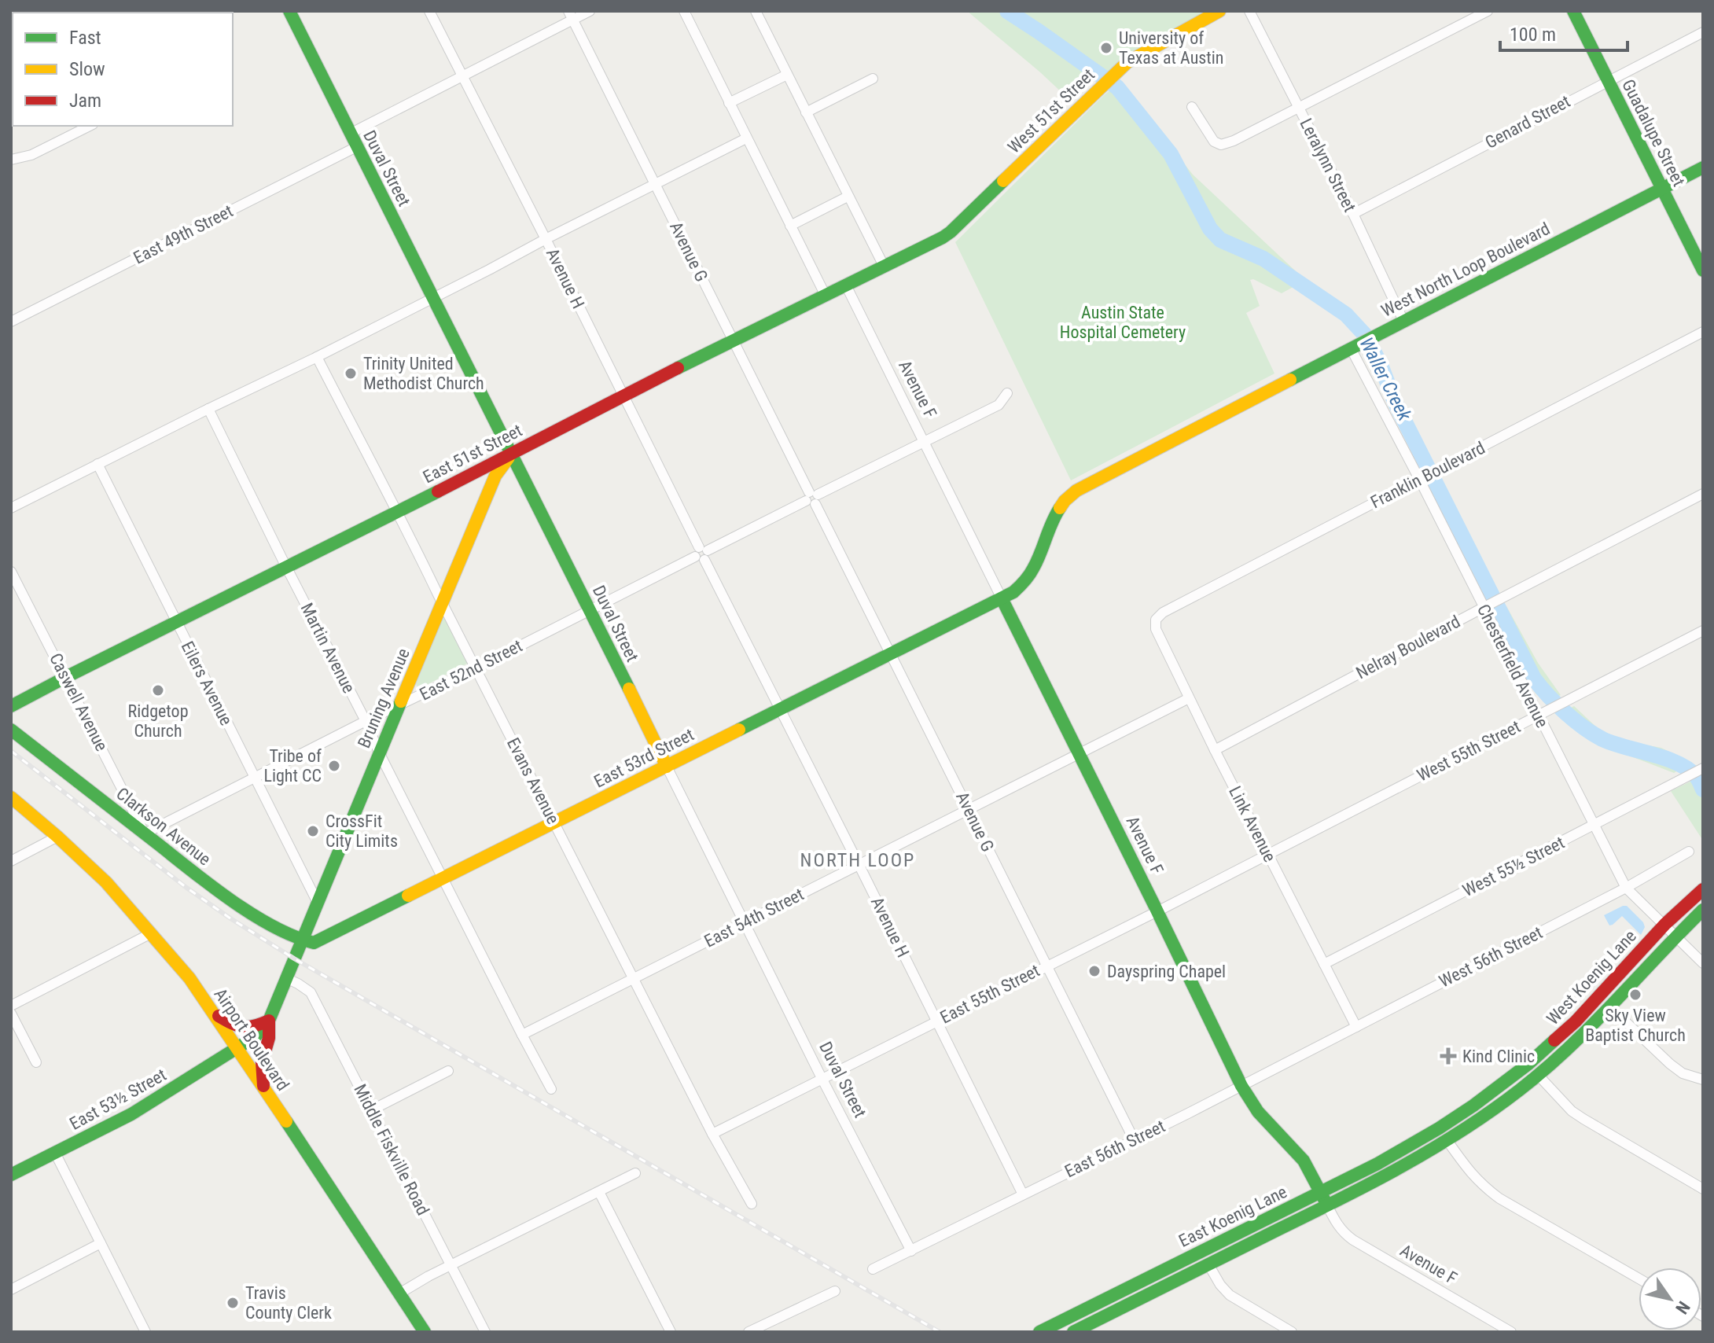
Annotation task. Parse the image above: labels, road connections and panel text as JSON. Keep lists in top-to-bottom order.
{
  "streets": {
    "street": [
      "West 51st Street",
      "Genard Street",
      "Guadalupe Street",
      "Leralynn Street",
      "Duval Street",
      "East 49th Street",
      "Avenue G",
      "West North Loop Boulevard",
      "Avenue H",
      "Avenue F",
      "East 51st Street",
      "Franklin Boulevard",
      "Nelray Boulevard",
      "Martin Avenue",
      "Chesterfield Avenue",
      "East 52nd Street",
      "Eilers Avenue",
      "Bruning Avenue",
      "Caswell Avenue",
      "West 55th Street",
      "East 53rd Street",
      "Evans Avenue",
      "Link Avenue",
      "Clarkson Avenue",
      "West 55½ Street",
      "East 54th Street",
      "West 56th Street",
      "West Koenig Lane",
      "East 55th Street",
      "Airport Boulevard",
      "East 53½ Street",
      "East 56th Street",
      "Middle Fiskville Road",
      "East Koenig Lane"
    ]
  },
  "crossings": [
    ["West 51st Street", "East 51st Street"],
    ["Genard Street", "Guadalupe Street"],
    ["Genard Street", "Leralynn Street"],
    ["Guadalupe Street", "West North Loop Boulevard"],
    ["Leralynn Street", "West North Loop Boulevard"],
    ["Duval Street", "East 49th Street"],
    ["Duval Street", "East 51st Street"],
    ["Duval Street", "East 52nd Street"],
    ["Duval Street", "Bruning Avenue"],
    ["Duval Street", "East 53rd Street"],
    ["Duval Street", "East 54th Street"],
    ["Duval Street", "East 55th Street"],
    ["Duval Street", "East 56th Street"],
    ["Avenue G", "East 51st Street"],
    ["Avenue G", "East 52nd Street"],
    ["Avenue G", "East 53rd Street"],
    ["Avenue G", "East 54th Street"],
    ["Avenue G", "East 55th Street"],
    ["Avenue G", "East 56th Street"],
    ["West North Loop Boulevard", "Chesterfield Avenue"],
    ["West North Loop Boulevard", "East 53rd Street"],
    ["Avenue H", "East 51st Street"],
    ["Avenue H", "East 52nd Street"],
    ["Avenue H", "East 53rd Street"],
    ["Avenue H", "East 54th Street"],
    ["Avenue H", "East 55th Street"],
    ["Avenue H", "East 56th Street"],
    ["Avenue F", "East 51st Street"],
    ["Avenue F", "East 52nd Street"],
    ["Avenue F", "East 53rd Street"],
    ["Avenue F", "East 54th Street"],
    ["Avenue F", "East 55th Street"],
    ["Avenue F", "East 56th Street"],
    ["Avenue F", "East Koenig Lane"],
    ["East 51st Street", "Martin Avenue"],
    ["East 51st Street", "Eilers Avenue"],
    ["East 51st Street", "Bruning Avenue"],
    ["East 51st Street", "Caswell Avenue"],
    ["East 51st Street", "Evans Avenue"],
    ["Franklin Boulevard", "Chesterfield Avenue"],
    ["Franklin Boulevard", "Link Avenue"],
    ["Nelray Boulevard", "Chesterfield Avenue"],
    ["Nelray Boulevard", "Link Avenue"],
    ["Martin Avenue", "East 52nd Street"],
    ["Martin Avenue", "Bruning Avenue"],
    ["Martin Avenue", "East 53rd Street"],
    ["Martin Avenue", "East 54th Street"],
    ["Chesterfield Avenue", "West 55th Street"],
    ["Chesterfield Avenue", "West 55½ Street"],
    ["Chesterfield Avenue", "West 56th Street"],
    ["Chesterfield Avenue", "West Koenig Lane"],
    ["East 52nd Street", "Eilers Avenue"],
    ["East 52nd Street", "Bruning Avenue"],
    ["East 52nd Street", "Caswell Avenue"],
    ["East 52nd Street", "Evans Avenue"],
    ["East 52nd Street", "Clarkson Avenue"],
    ["Eilers Avenue", "Bruning Avenue"],
    ["Bruning Avenue", "East 53rd Street"],
    ["Bruning Avenue", "Evans Avenue"],
    ["Bruning Avenue", "Clarkson Avenue"],
    ["Bruning Avenue", "Middle Fiskville Road"],
    ["Caswell Avenue", "Clarkson Avenue"],
    ["West 55th Street", "Link Avenue"],
    ["West 55th Street", "East 55th Street"],
    ["East 53rd Street", "Evans Avenue"],
    ["East 53rd Street", "Clarkson Avenue"],
    ["Evans Avenue", "East 54th Street"],
    ["Evans Avenue", "East 55th Street"],
    ["Link Avenue", "West 55½ Street"],
    ["Link Avenue", "East 54th Street"],
    ["Link Avenue", "West 56th Street"],
    ["Link Avenue", "East 55th Street"],
    ["Link Avenue", "East 56th Street"],
    ["West 56th Street", "East 56th Street"],
    ["West Koenig Lane", "East Koenig Lane"],
    ["Airport Boulevard", "East 53½ Street"]
  ],
  "districts": ["NORTH LOOP"],
  "water": ["Waller Creek"],
  "parks": ["Austin State Hospital Cemetery"],
  "places": {
    "other": [
      "University of Texas at Austin",
      "Trinity United Methodist Church",
      "Ridgetop Church",
      "Tribe of Light CC",
      "CrossFit City Limits",
      "Dayspring Chapel",
      "Sky View Baptist Church",
      "Travis County Clerk"
    ],
    "health": ["Kind Clinic"]
  },
  "legend": ["Fast", "Slow", "Jam"],
  "scale_bar": "100 m",
  "north": "bottom right"
}
